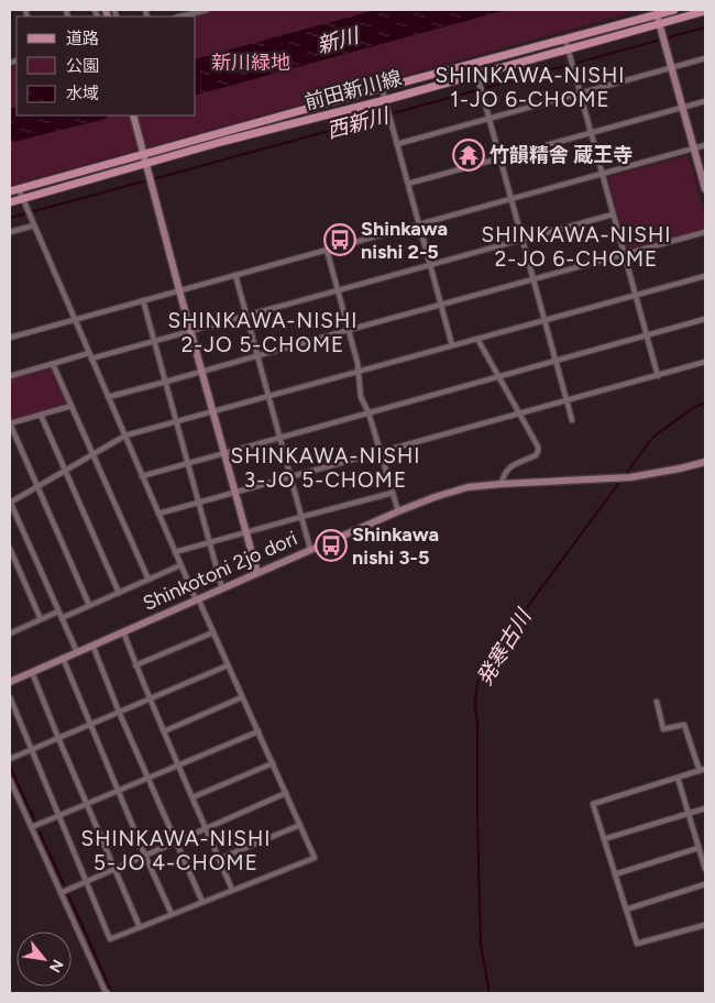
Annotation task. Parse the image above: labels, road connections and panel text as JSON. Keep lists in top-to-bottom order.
{
  "streets": {
    "main road": ["前田新川線"],
    "street": ["Shinkotoni 2jo dori"]
  },
  "districts": [
    "SHINKAWA-NISHI 1-JO 6-CHOME",
    "SHINKAWA-NISHI 2-JO 6-CHOME",
    "SHINKAWA-NISHI 2-JO 5-CHOME",
    "SHINKAWA-NISHI 3-JO 5-CHOME",
    "SHINKAWA-NISHI 5-JO 4-CHOME"
  ],
  "water": ["新川", "西新川", "発寒古川"],
  "parks": ["新川緑地"],
  "places": {
    "temple": ["竹韻精舎 蔵王寺"],
    "bus stop": ["Shinkawa nishi 2-5", "Shinkawa nishi 3-5"]
  },
  "legend": ["道路", "公園", "水域"],
  "north": "bottom right"
}
